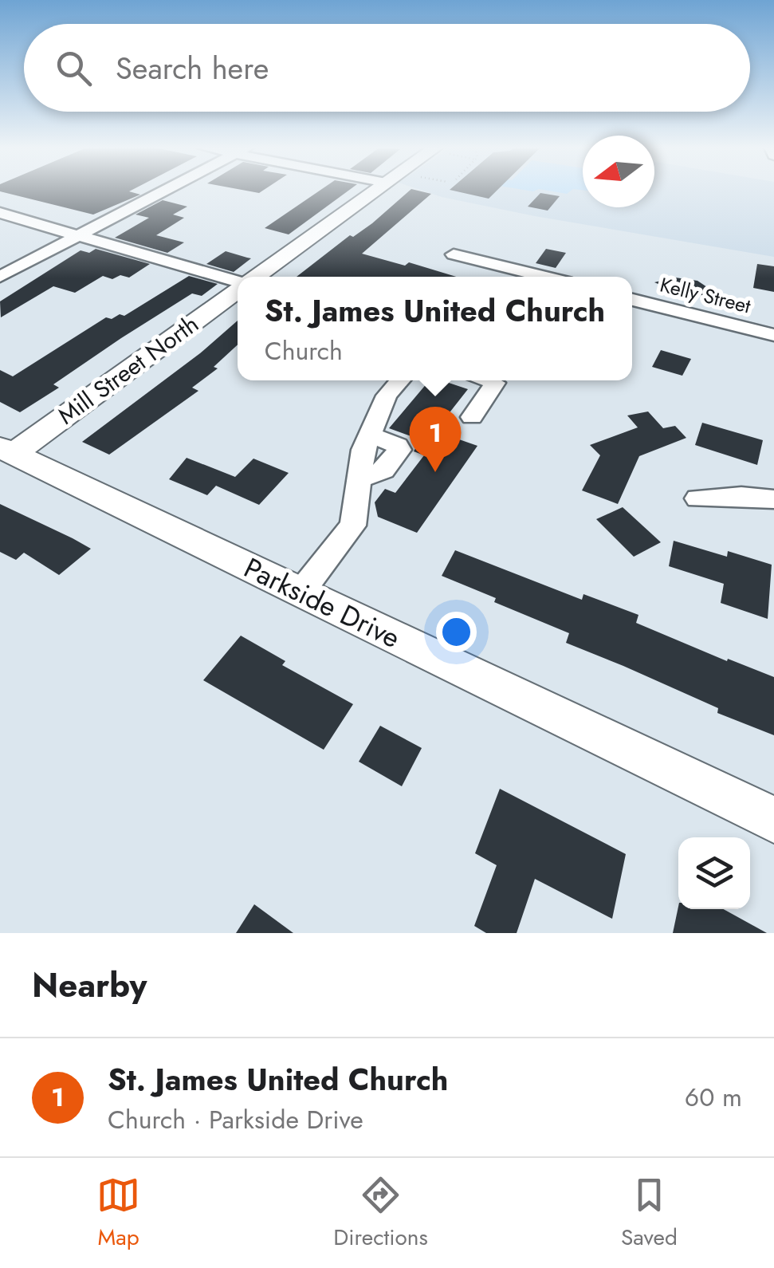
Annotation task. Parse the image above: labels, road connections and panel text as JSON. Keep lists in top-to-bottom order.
{
  "streets": {
    "main road": ["Mill Street North", "Parkside Drive"],
    "street": ["Kelly Street"]
  },
  "crossings": [
    ["Mill Street North", "Parkside Drive"]
  ],
  "north": "left",
  "page": {
    "search": "Search here",
    "popup": ["St. James United Church", "Church"],
    "pins": "1",
    "heading": "Nearby",
    "list": [
      {
        "mark": "1",
        "name": "St. James United Church",
        "note": "Church · Parkside Drive",
        "value": "60 m"
      }
    ],
    "nav": ["Map", "Directions", "Saved"]
  }
}
